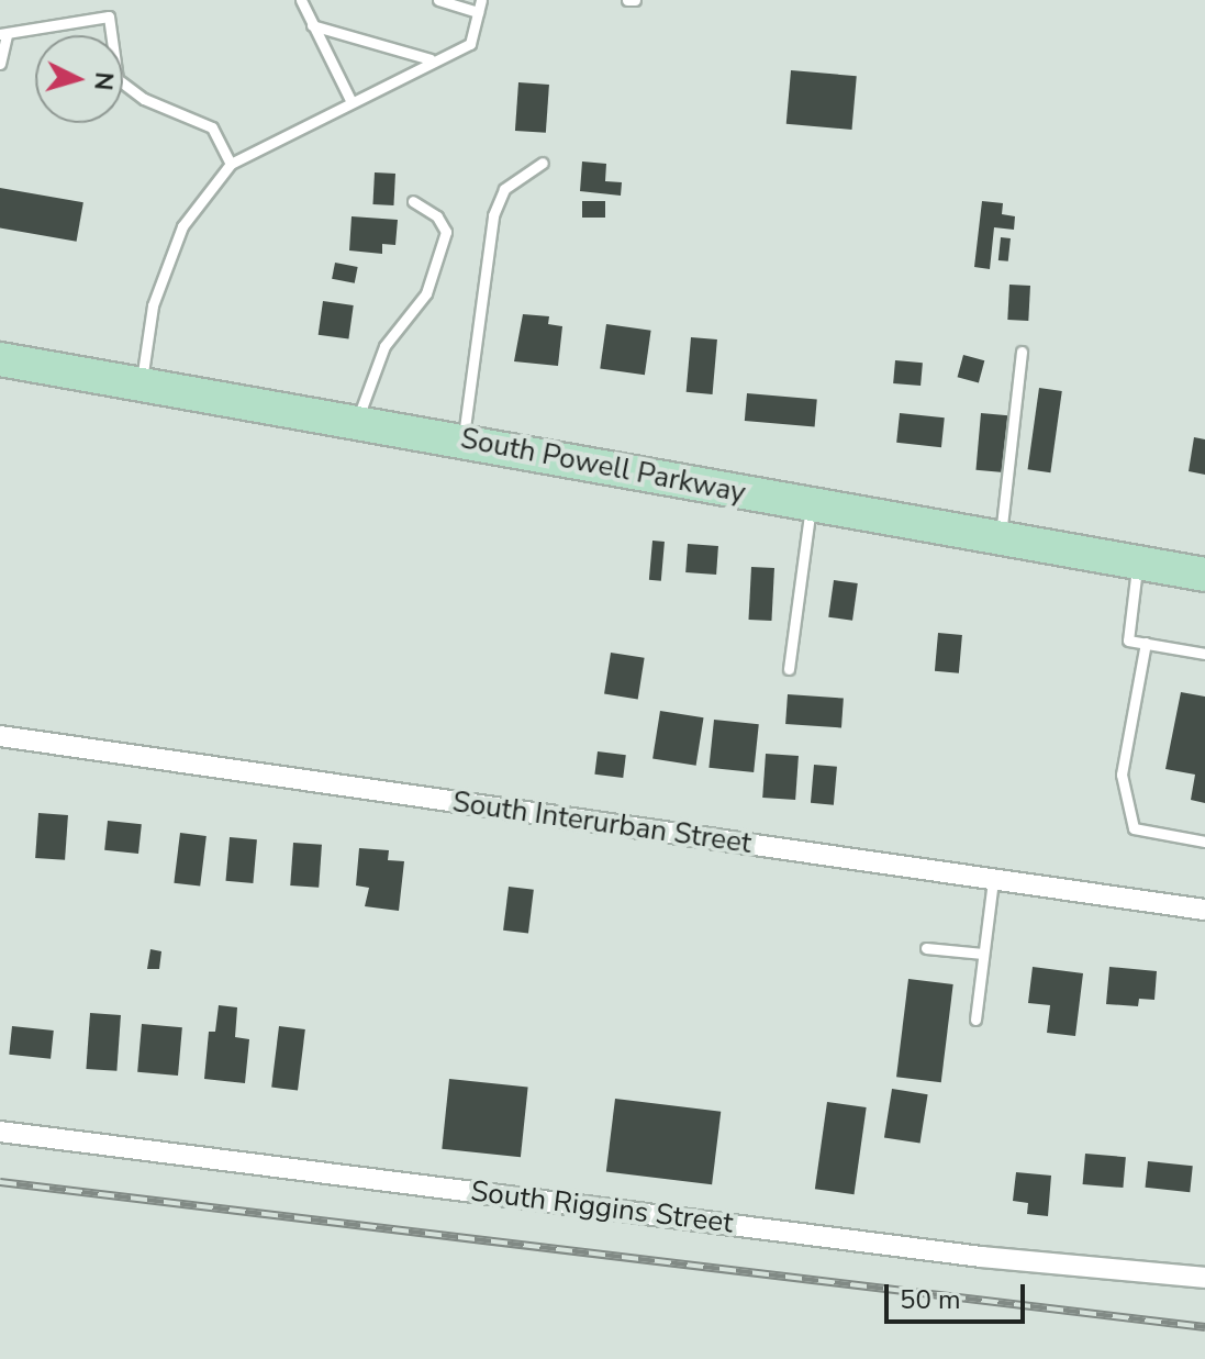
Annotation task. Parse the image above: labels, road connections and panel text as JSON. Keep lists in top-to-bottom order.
{
  "streets": {
    "main road": ["South Powell Parkway"],
    "street": ["South Interurban Street", "South Riggins Street"]
  },
  "scale_bar": "50 m",
  "north": "right"
}
